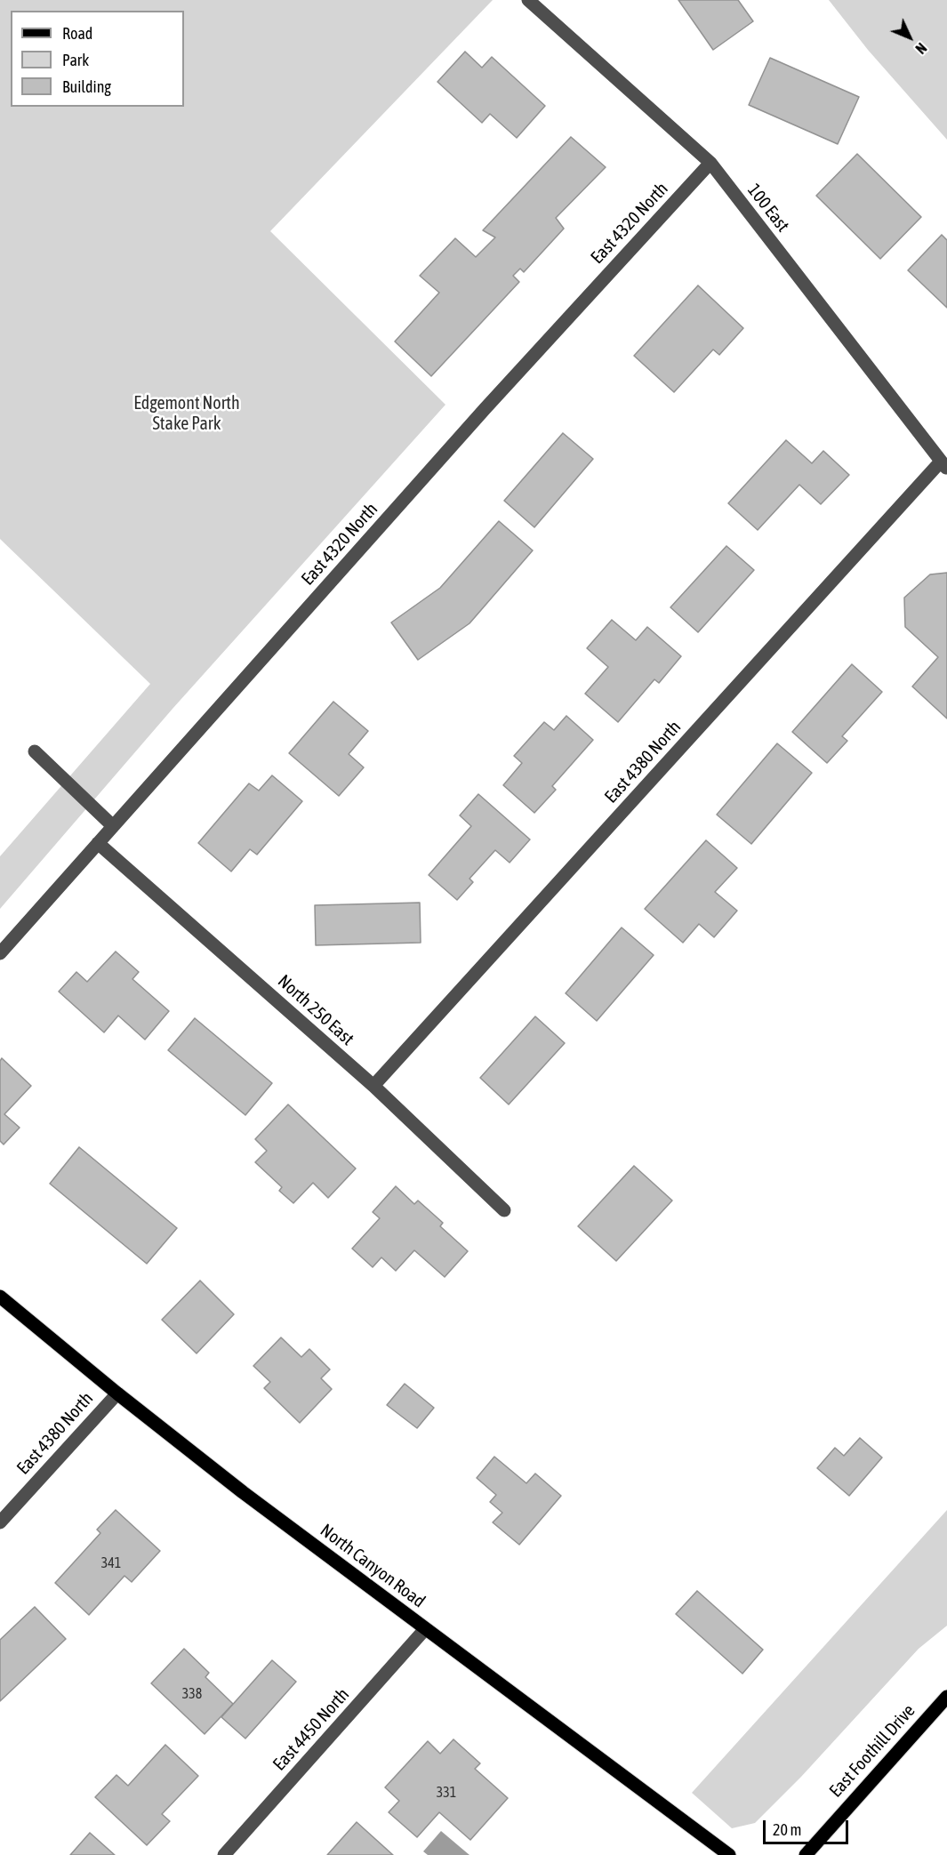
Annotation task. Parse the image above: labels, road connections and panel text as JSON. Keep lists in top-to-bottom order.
{
  "streets": {
    "main road": ["North Canyon Road", "East Foothill Drive"],
    "street": [
      "100 East",
      "East 4320 North",
      "East 4380 North",
      "North 250 East",
      "East 4450 North"
    ]
  },
  "crossings": [
    ["100 East", "East 4320 North"],
    ["100 East", "East 4380 North"],
    ["East 4320 North", "North 250 East"],
    ["East 4380 North", "North 250 East"],
    ["East 4380 North", "North Canyon Road"],
    ["North Canyon Road", "East 4450 North"]
  ],
  "parks": ["Edgemont North Stake Park"],
  "house_numbers": ["341", "338", "331"],
  "legend": ["Road", "Park", "Building"],
  "scale_bar": "20 m",
  "north": "bottom right"
}
